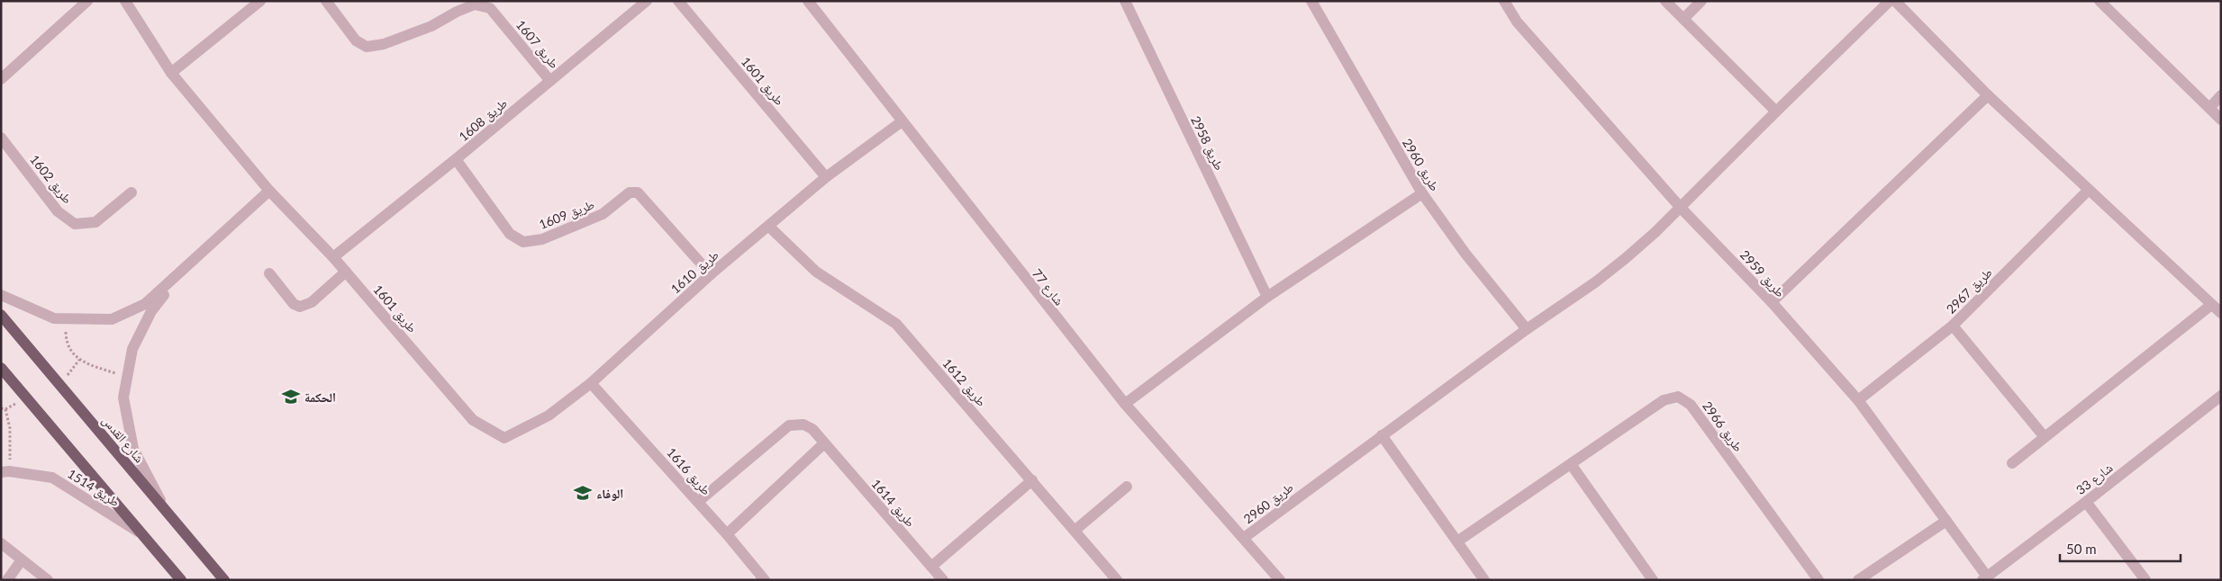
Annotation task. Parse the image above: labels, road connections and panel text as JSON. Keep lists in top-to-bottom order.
{
  "streets": {
    "main road": ["شارع القدس"],
    "street": [
      "طريق 1607",
      "طريق 1601",
      "طريق 1608",
      "طريق 2958",
      "طريق 2960",
      "طريق 1602",
      "طريق 1609",
      "طريق 1610",
      "طريق 2959",
      "شارع 77",
      "طريق 2967",
      "طريق 1612",
      "طريق 2966",
      "طريق 1616",
      "شارع 33",
      "طريق 1514",
      "طريق 1614"
    ]
  },
  "crossings": [
    ["طريق 1607", "طريق 1608"],
    ["طريق 1601", "طريق 1608"],
    ["طريق 1601", "طريق 1610"],
    ["طريق 1608", "طريق 1609"],
    ["طريق 2960", "طريق 2959"],
    ["طريق 2960", "شارع 77"],
    ["طريق 1609", "طريق 1610"],
    ["طريق 1610", "شارع 77"],
    ["طريق 1610", "طريق 1612"],
    ["طريق 1610", "طريق 1616"],
    ["طريق 2959", "طريق 2967"],
    ["طريق 2959", "شارع 33"],
    ["طريق 1616", "طريق 1614"]
  ],
  "places": {
    "school or university": ["الحكمة", "الوفاء"]
  },
  "scale_bar": "50 m"
}
